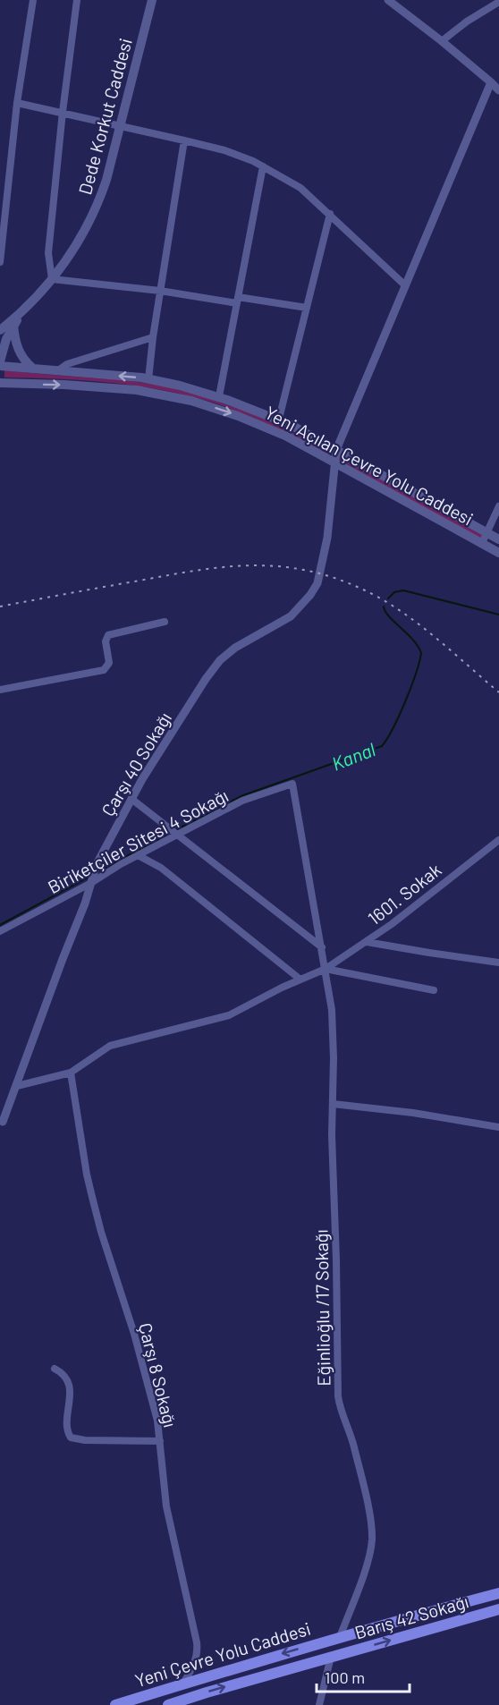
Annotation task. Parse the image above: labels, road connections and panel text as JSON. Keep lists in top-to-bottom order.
{
  "streets": {
    "highway": ["Barış 42 Sokağı", "Yeni Çevre Yolu Caddesi"],
    "main road": ["Dede Korkut Caddesi", "Yeni Açılan Çevre Yolu Caddesi"],
    "street": [
      "Çarşı 40 Sokağı",
      "Biriketçiler Sitesi 4 Sokağı",
      "1601. Sokak",
      "Eğinlioğlu /17 Sokağı",
      "Çarşı 8 Sokağı"
    ]
  },
  "crossings": [
    ["Dede Korkut Caddesi", "Yeni Açılan Çevre Yolu Caddesi"],
    ["Yeni Açılan Çevre Yolu Caddesi", "Çarşı 40 Sokağı"],
    ["Çarşı 40 Sokağı", "Biriketçiler Sitesi 4 Sokağı"],
    ["Çarşı 40 Sokağı", "1601. Sokak"],
    ["Biriketçiler Sitesi 4 Sokağı", "Eğinlioğlu /17 Sokağı"],
    ["1601. Sokak", "Eğinlioğlu /17 Sokağı"],
    ["1601. Sokak", "Çarşı 8 Sokağı"],
    ["Eğinlioğlu /17 Sokağı", "Barış 42 Sokağı"],
    ["Eğinlioğlu /17 Sokağı", "Yeni Çevre Yolu Caddesi"],
    ["Çarşı 8 Sokağı", "Yeni Çevre Yolu Caddesi"],
    ["Barış 42 Sokağı", "Yeni Çevre Yolu Caddesi"]
  ],
  "water": ["Kanal"],
  "scale_bar": "100 m"
}
